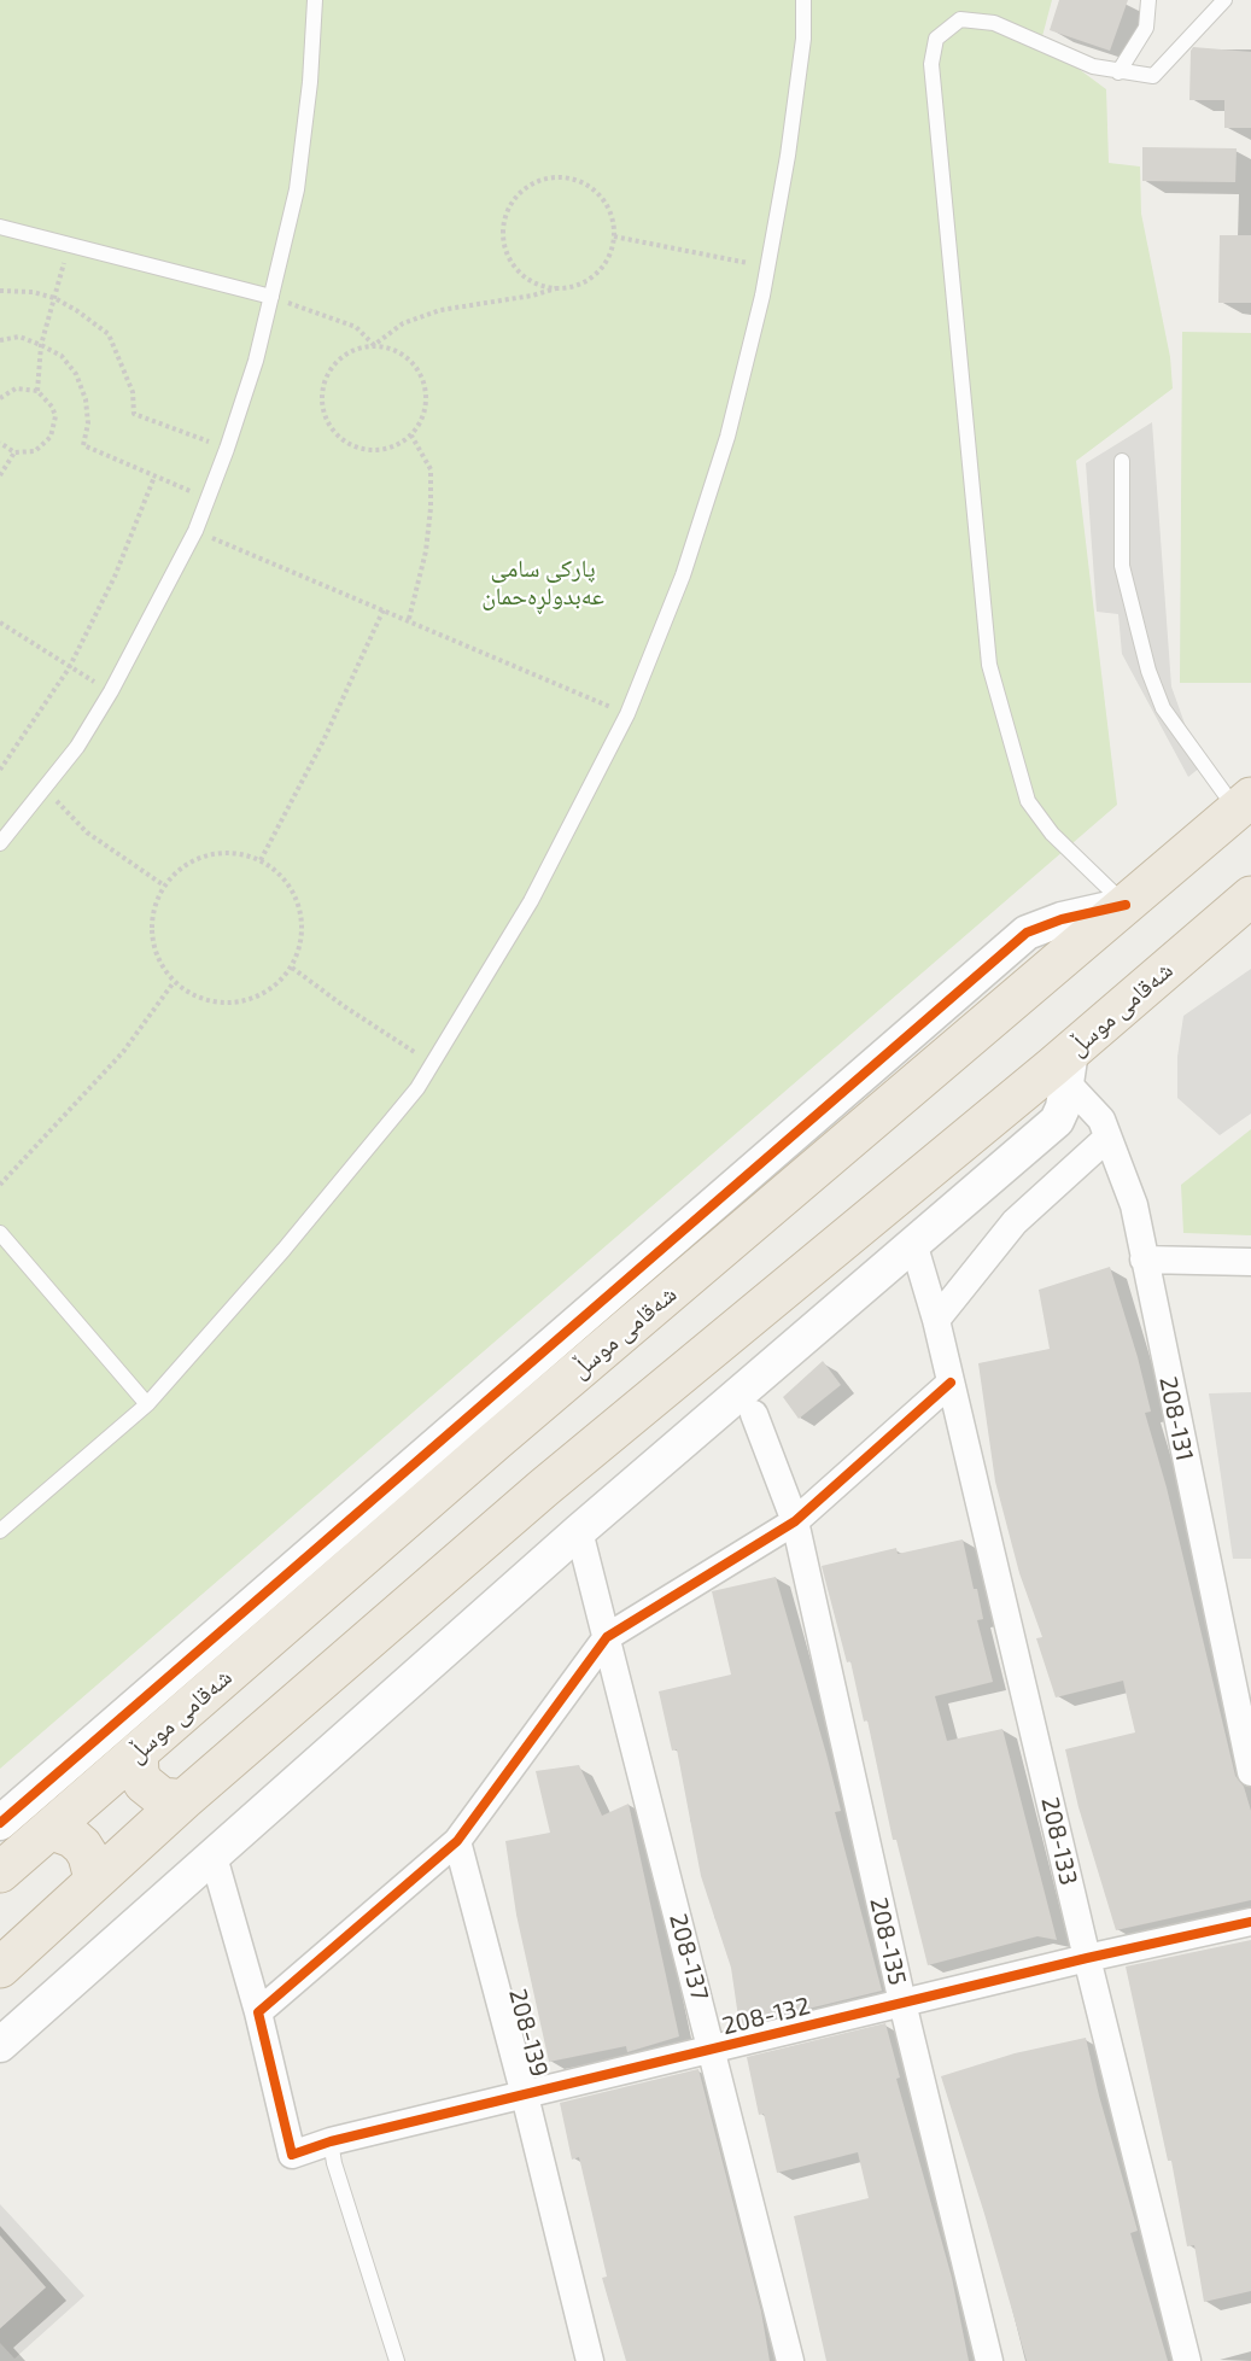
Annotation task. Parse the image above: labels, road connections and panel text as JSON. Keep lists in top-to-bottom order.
{
  "streets": {
    "highway": ["شەقامی موسڵ"],
    "street": [
      "208-131",
      "208-133",
      "208-135",
      "208-137",
      "208-132",
      "208-139"
    ]
  },
  "crossings": [
    ["شەقامی موسڵ", "208-131"],
    ["208-133", "208-132"],
    ["208-135", "208-132"],
    ["208-137", "208-132"],
    ["208-132", "208-139"]
  ],
  "parks": ["پارکی سامی عەبدولڕەحمان"]
}
